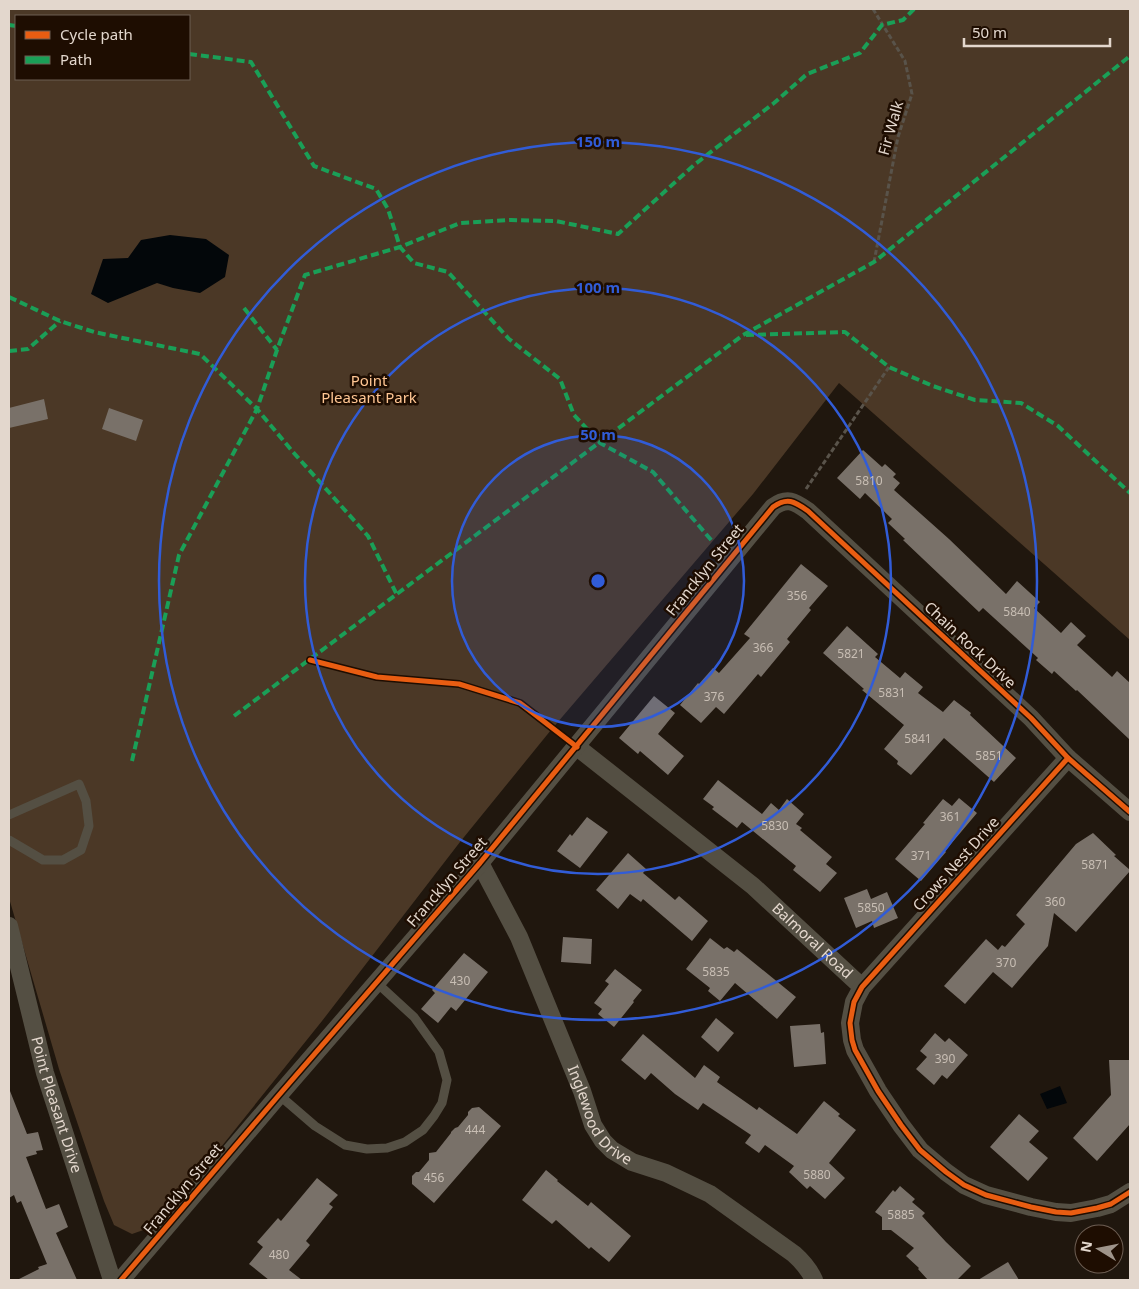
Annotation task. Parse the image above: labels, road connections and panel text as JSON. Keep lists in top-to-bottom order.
{
  "streets": {
    "street": [
      "Francklyn Street",
      "Chain Rock Drive",
      "Crows Nest Drive",
      "Balmoral Road",
      "Point Pleasant Drive",
      "Inglewood Drive"
    ],
    "path": ["Fir Walk"]
  },
  "crossings": [
    ["Francklyn Street", "Chain Rock Drive"],
    ["Francklyn Street", "Balmoral Road"],
    ["Francklyn Street", "Inglewood Drive"],
    ["Chain Rock Drive", "Crows Nest Drive"],
    ["Crows Nest Drive", "Balmoral Road"]
  ],
  "parks": ["Point Pleasant Park"],
  "house_numbers": [
    "5810",
    "356",
    "5840",
    "366",
    "5821",
    "5831",
    "376",
    "5841",
    "5851",
    "361",
    "5830",
    "371",
    "5871",
    "360",
    "5850",
    "370",
    "5835",
    "430",
    "390",
    "444",
    "5880",
    "456",
    "5885",
    "480"
  ],
  "legend": ["Cycle path", "Path"],
  "scale_bar": "50 m",
  "north": "left",
  "rings": ["150 m", "100 m", "50 m"]
}
